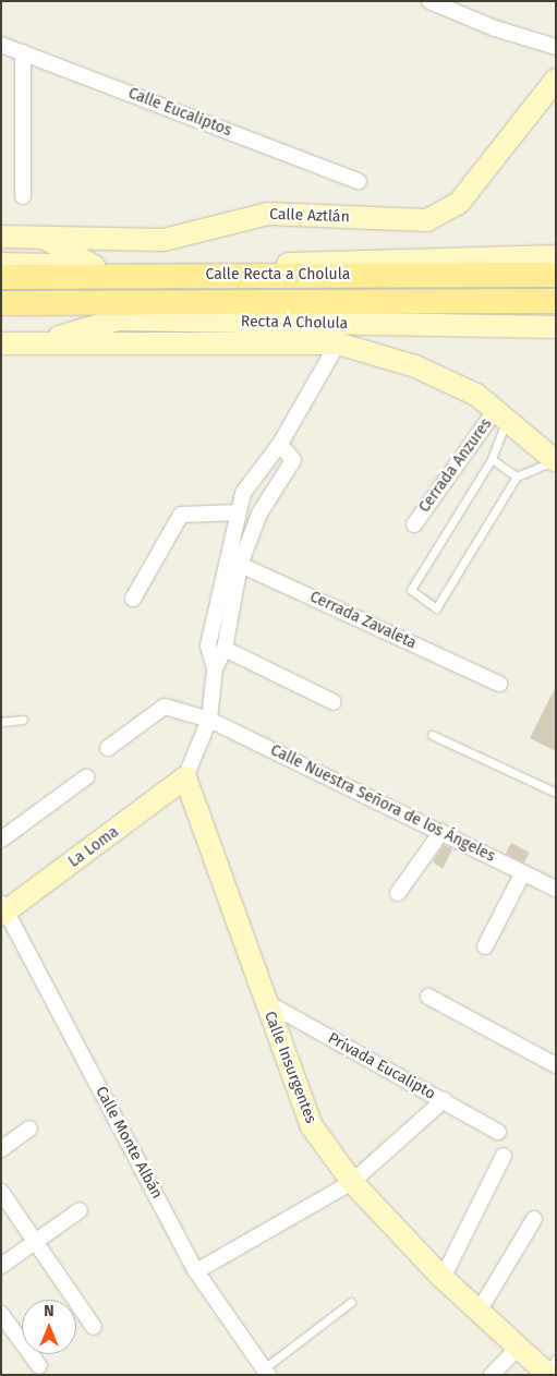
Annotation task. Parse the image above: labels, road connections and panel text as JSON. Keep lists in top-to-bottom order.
{
  "streets": {
    "main road": [
      "Calle Aztlán",
      "Calle Recta a Cholula",
      "Recta A Cholula",
      "La Loma",
      "Calle Insurgentes"
    ],
    "street": [
      "Calle Eucaliptos",
      "Cerrada Anzures",
      "Cerrada Zavaleta",
      "Calle Nuestra Señora de los Ángeles",
      "Privada Eucalipto",
      "Calle Monte Albán"
    ]
  },
  "crossings": [
    ["La Loma", "Calle Insurgentes"],
    ["La Loma", "Calle Monte Albán"],
    ["Privada Eucalipto", "Calle Insurgentes"]
  ],
  "north": "top"
}
